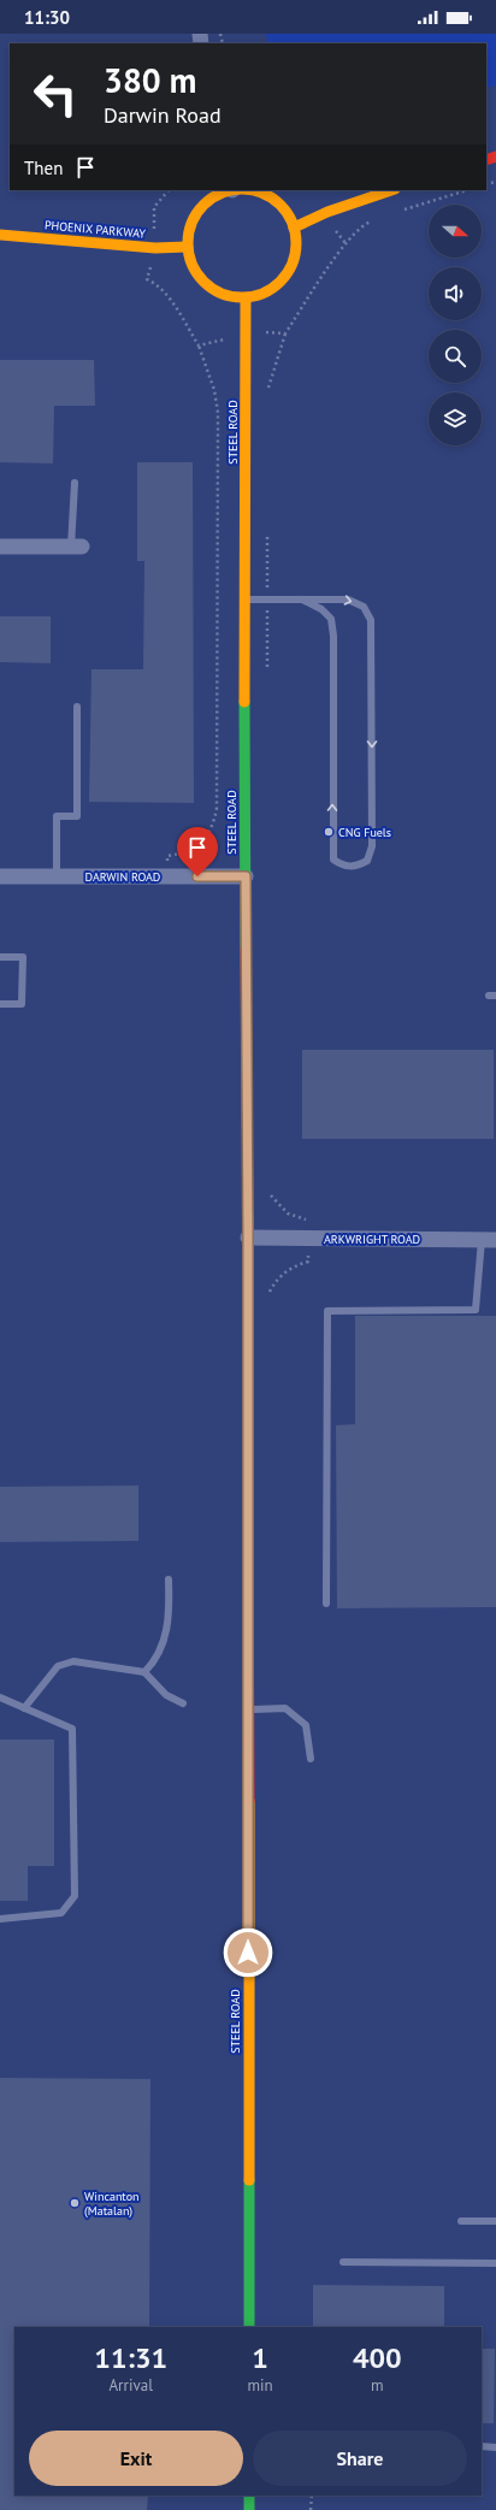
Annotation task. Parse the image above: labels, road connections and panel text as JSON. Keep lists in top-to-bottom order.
{
  "streets": {
    "main road": ["PHOENIX PARKWAY", "STEEL ROAD"],
    "street": ["DARWIN ROAD", "ARKWRIGHT ROAD"]
  },
  "crossings": [
    ["STEEL ROAD", "DARWIN ROAD"],
    ["STEEL ROAD", "ARKWRIGHT ROAD"]
  ],
  "places": ["CNG Fuels", "Wincanton (Matalan)"],
  "north": "right",
  "page": {
    "status": "11:30",
    "turn": ["380 m", "Darwin Road"],
    "then": "Then",
    "eta": [
      "11:31",
      "Arrival",
      "1",
      "min",
      "400",
      "m"
    ],
    "buttons": ["Exit", "Share"]
  }
}
